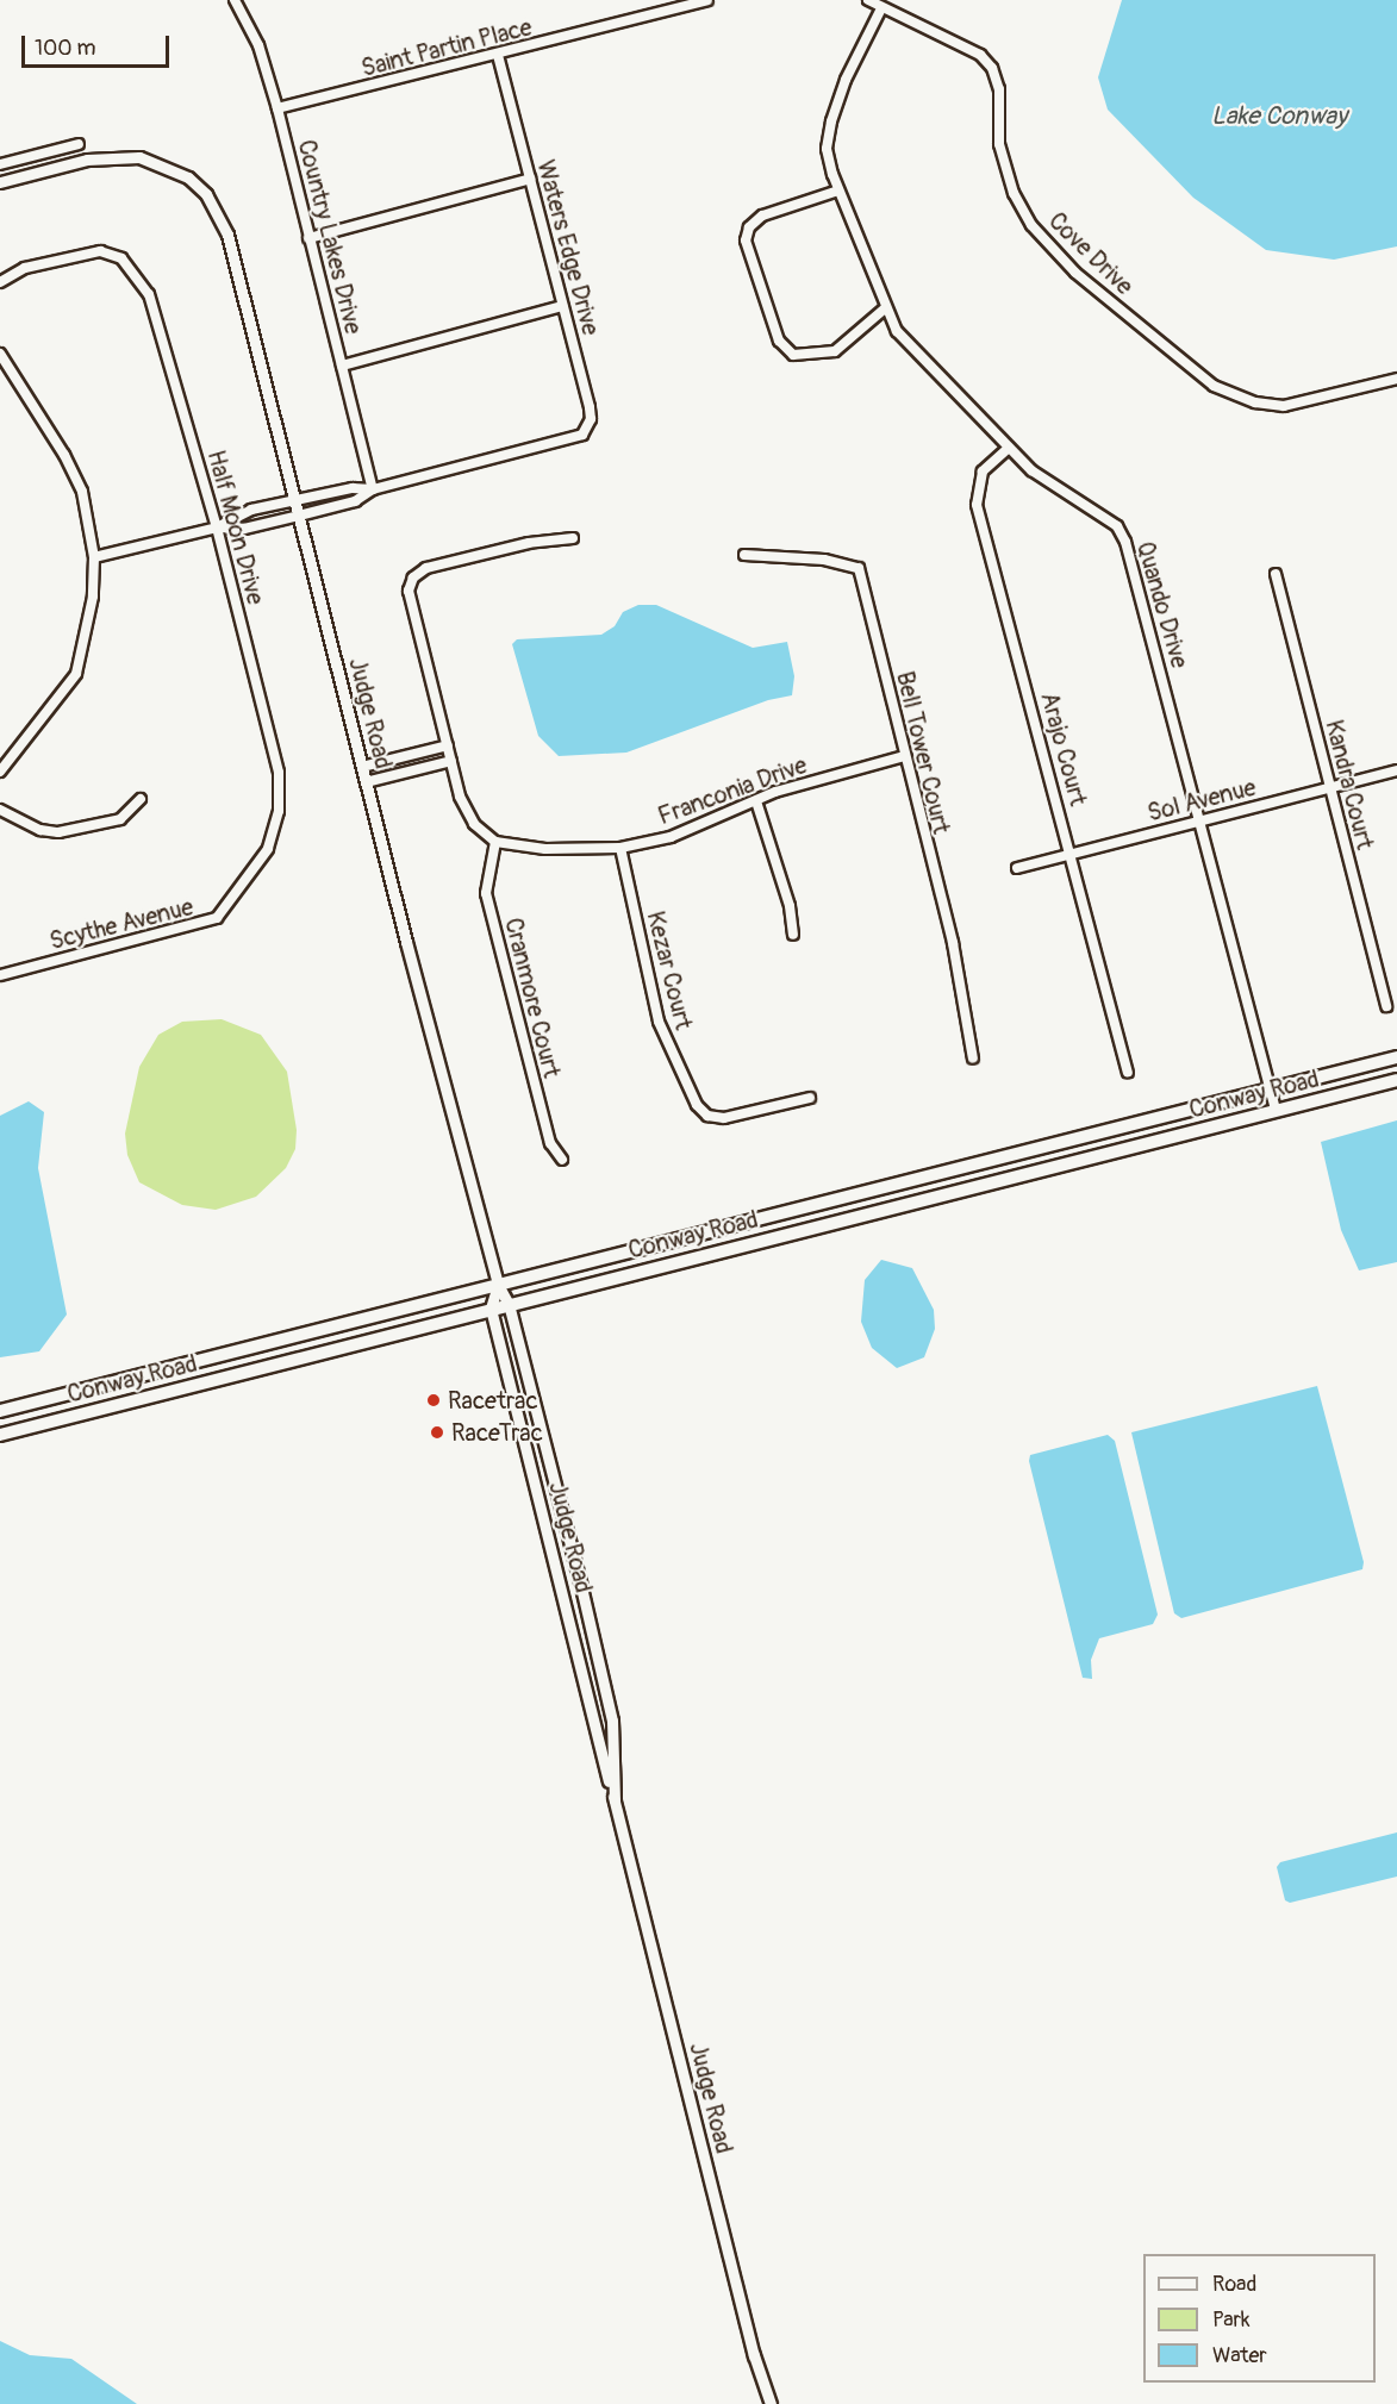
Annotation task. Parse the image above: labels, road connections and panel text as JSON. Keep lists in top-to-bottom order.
{
  "streets": {
    "main road": ["Conway Road"],
    "street": [
      "Saint Partin Place",
      "Country Lakes Drive",
      "Waters Edge Drive",
      "Cove Drive",
      "Half Moon Drive",
      "Quando Drive",
      "Judge Road",
      "Arajo Court",
      "Bell Tower Court",
      "Kandra Court",
      "Franconia Drive",
      "Sol Avenue",
      "Scythe Avenue",
      "Kezar Court",
      "Cranmore Court"
    ]
  },
  "crossings": [
    ["Saint Partin Place", "Country Lakes Drive"],
    ["Saint Partin Place", "Waters Edge Drive"],
    ["Country Lakes Drive", "Waters Edge Drive"],
    ["Cove Drive", "Quando Drive"],
    ["Half Moon Drive", "Scythe Avenue"],
    ["Quando Drive", "Arajo Court"],
    ["Quando Drive", "Sol Avenue"],
    ["Quando Drive", "Conway Road"],
    ["Judge Road", "Conway Road"],
    ["Arajo Court", "Sol Avenue"],
    ["Bell Tower Court", "Franconia Drive"],
    ["Kandra Court", "Sol Avenue"],
    ["Franconia Drive", "Kezar Court"],
    ["Franconia Drive", "Cranmore Court"]
  ],
  "water": ["Lake Conway"],
  "places": ["Racetrac", "RaceTrac"],
  "legend": ["Road", "Park", "Water"],
  "scale_bar": "100 m"
}
